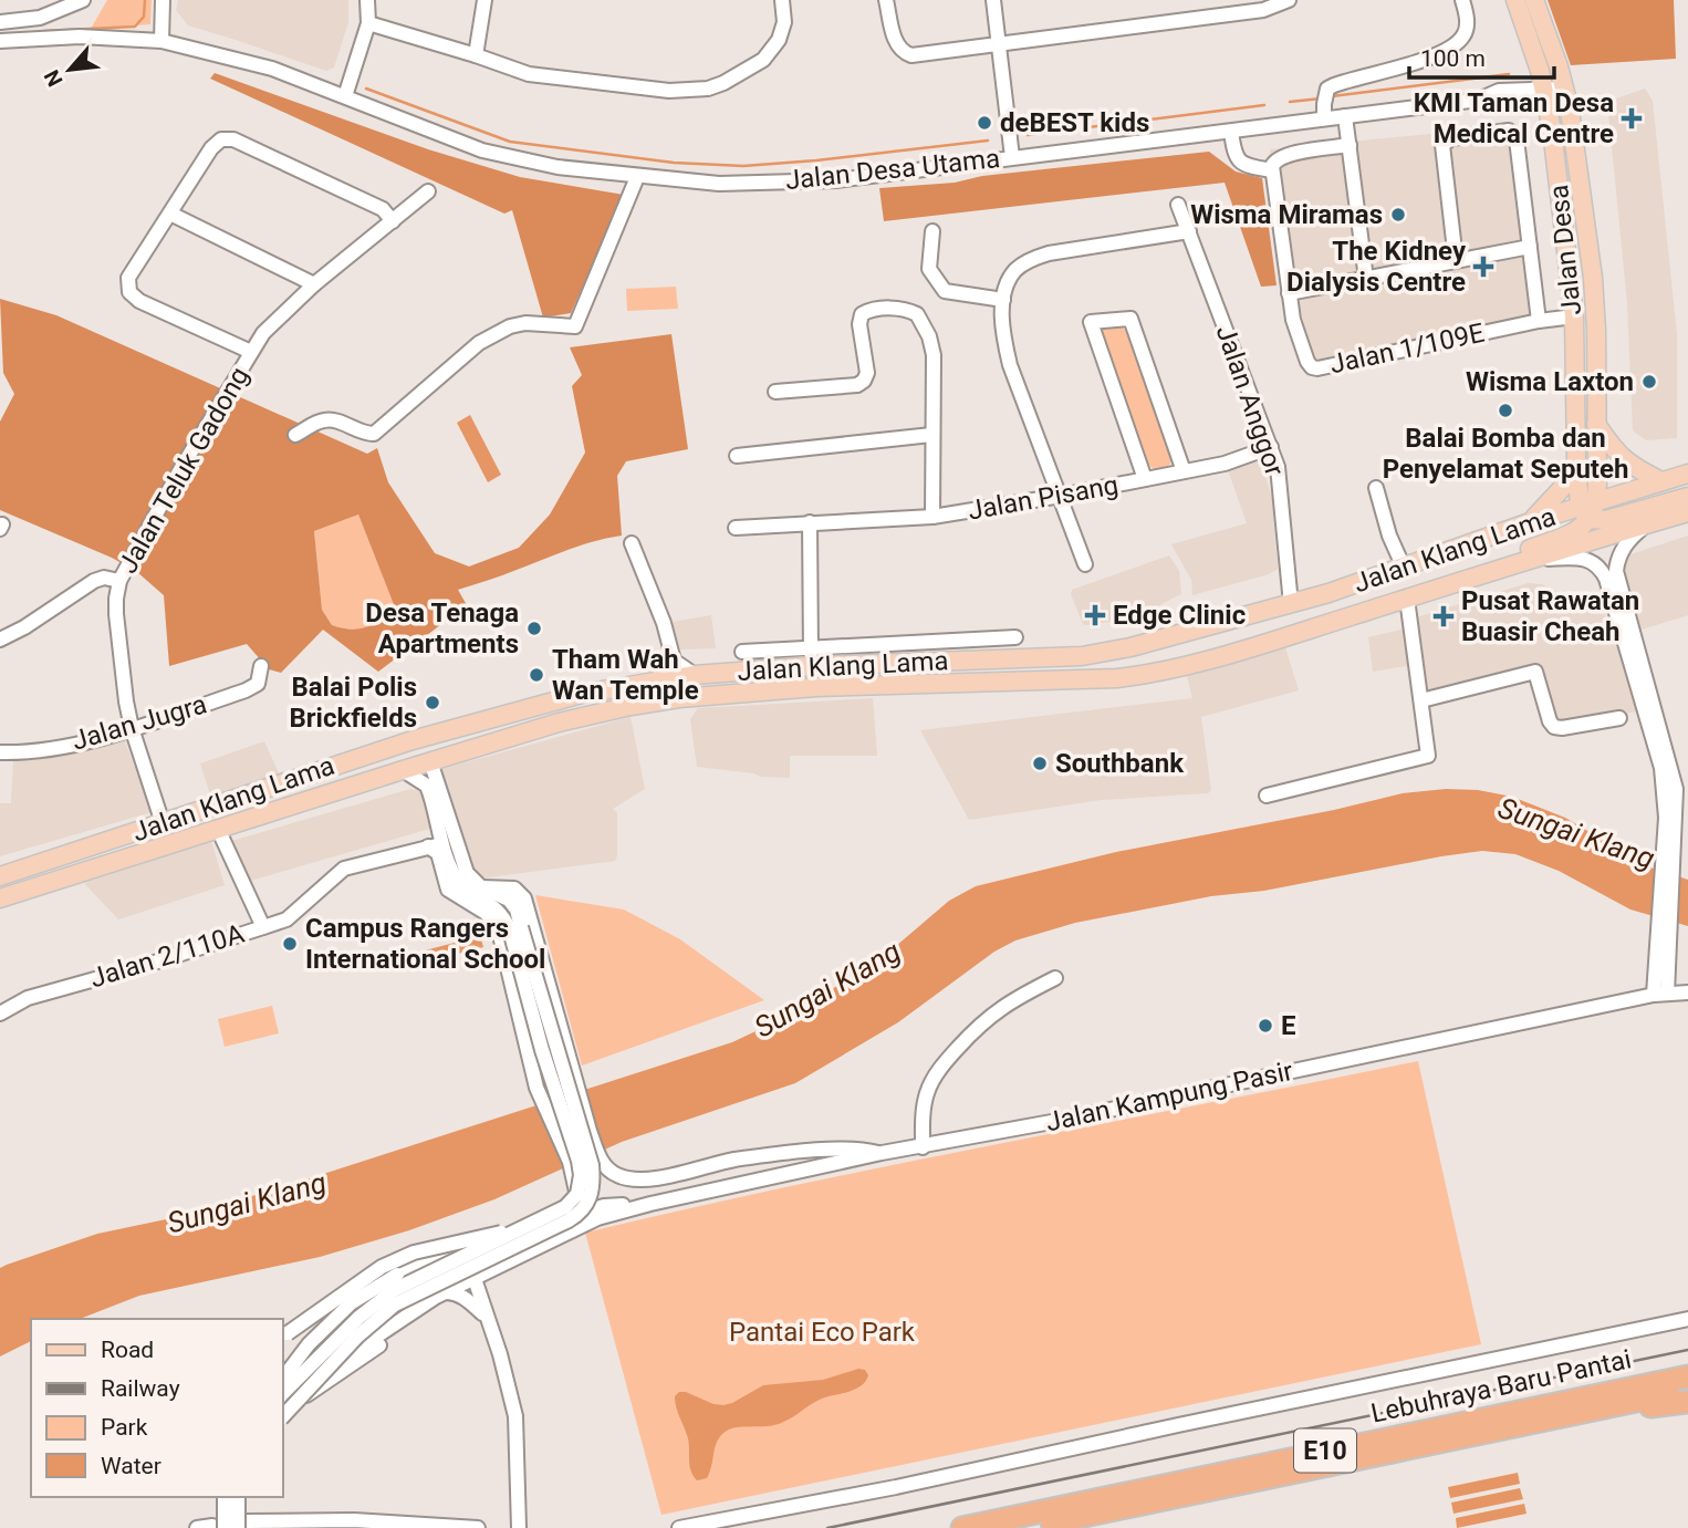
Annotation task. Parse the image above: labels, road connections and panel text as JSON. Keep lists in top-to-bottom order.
{
  "streets": {
    "highway": ["Lebuhraya Baru Pantai", "E10"],
    "main road": ["Jalan Desa", "Jalan Klang Lama"],
    "street": [
      "Jalan Desa Utama",
      "Jalan 1/109E",
      "Jalan Anggor",
      "Jalan Teluk Gadong",
      "Jalan Pisang",
      "Jalan Jugra",
      "Jalan 2/110A",
      "Jalan Kampung Pasir"
    ]
  },
  "crossings": [
    ["Jalan Desa Utama", "Jalan Desa"],
    ["Jalan Desa", "Jalan Klang Lama"],
    ["Jalan Anggor", "Jalan Pisang"],
    ["Jalan Anggor", "Jalan Klang Lama"],
    ["Jalan Teluk Gadong", "Jalan Klang Lama"],
    ["Jalan Teluk Gadong", "Jalan Jugra"],
    ["Jalan Klang Lama", "Jalan 2/110A"]
  ],
  "water": ["Sungai Klang"],
  "parks": ["Pantai Eco Park"],
  "places": {
    "health": [
      "KMI Taman Desa Medical Centre",
      "The Kidney Dialysis Centre",
      "Edge Clinic",
      "Pusat Rawatan Buasir Cheah"
    ],
    "other": [
      "deBEST kids",
      "Wisma Miramas",
      "Wisma Laxton",
      "Balai Bomba dan Penyelamat Seputeh",
      "Desa Tenaga Apartments",
      "Tham Wah Wan Temple",
      "Balai Polis Brickfields",
      "Southbank",
      "Campus Rangers International School",
      "E"
    ]
  },
  "legend": [
    "Road",
    "Railway",
    "Park",
    "Water"
  ],
  "scale_bar": "100 m",
  "north": "bottom left"
}
